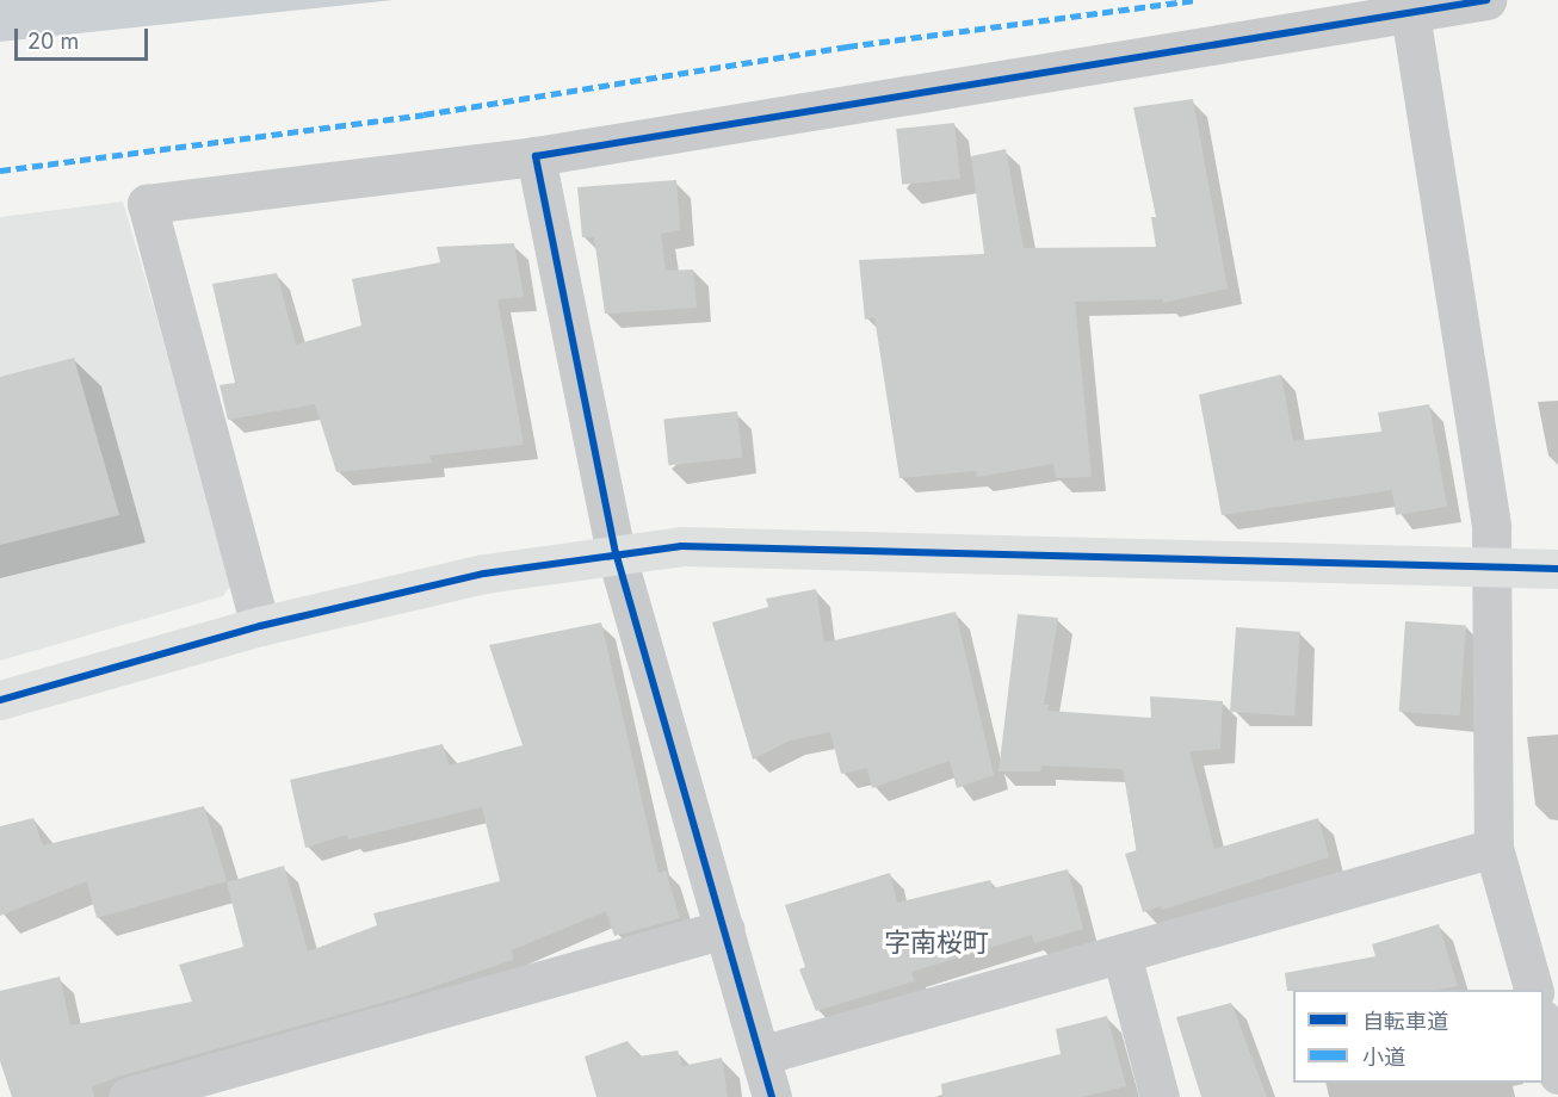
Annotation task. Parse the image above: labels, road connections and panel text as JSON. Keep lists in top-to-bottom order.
{
  "districts": ["字南桜町"],
  "legend": ["自転車道", "小道"],
  "scale_bar": "20 m"
}
